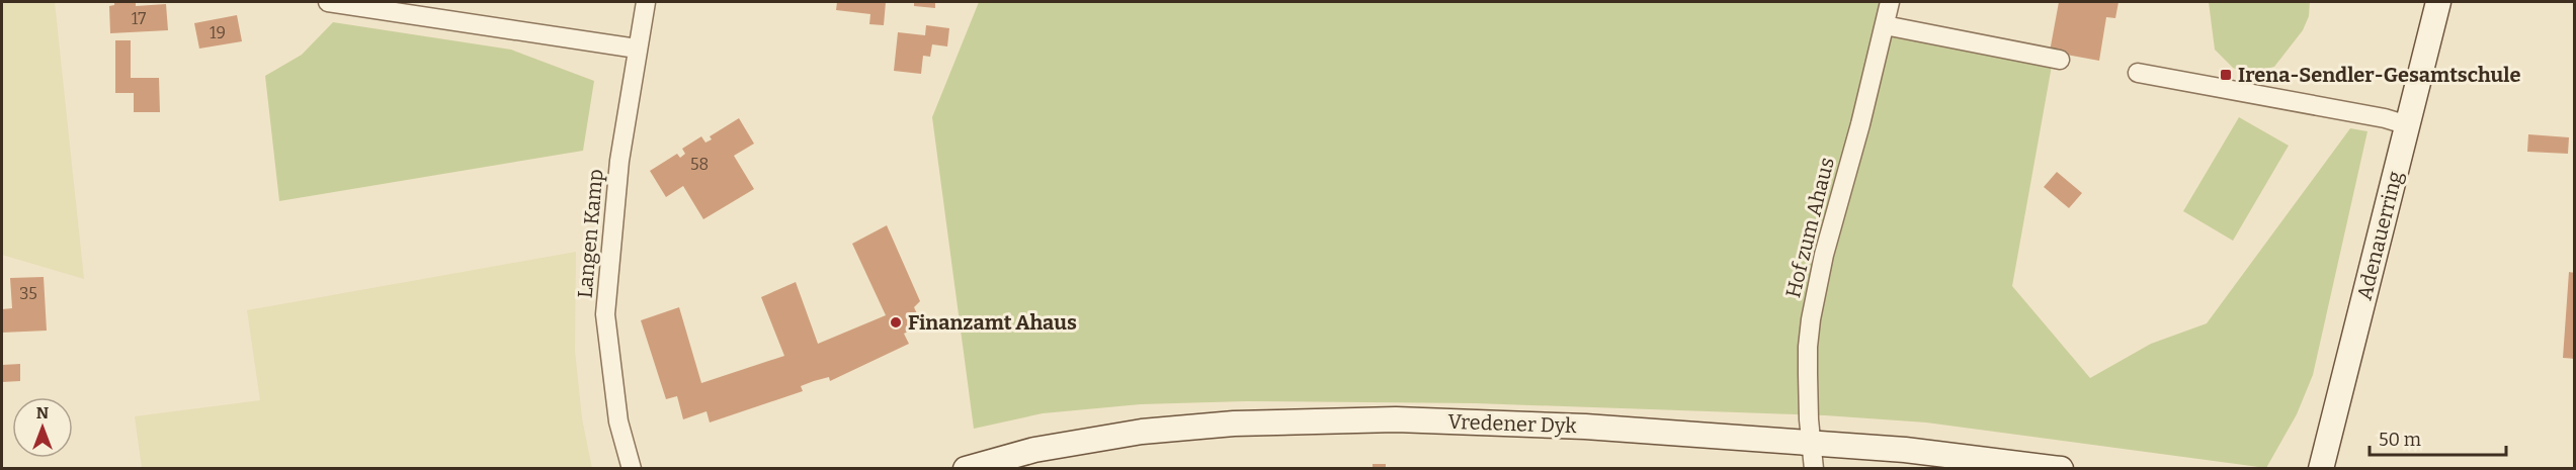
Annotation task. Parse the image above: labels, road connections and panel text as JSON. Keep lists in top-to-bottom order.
{
  "streets": {
    "main road": ["Adenauerring", "Vredener Dyk"],
    "street": ["Hof zum Ahaus", "Langen Kamp"]
  },
  "crossings": [
    ["Hof zum Ahaus", "Vredener Dyk"]
  ],
  "places": {
    "transit": ["Irena-Sendler-Gesamtschule"],
    "other": ["Finanzamt Ahaus"]
  },
  "house_numbers": [
    "17",
    "19",
    "58",
    "35"
  ],
  "scale_bar": "50 m",
  "north": "top"
}
